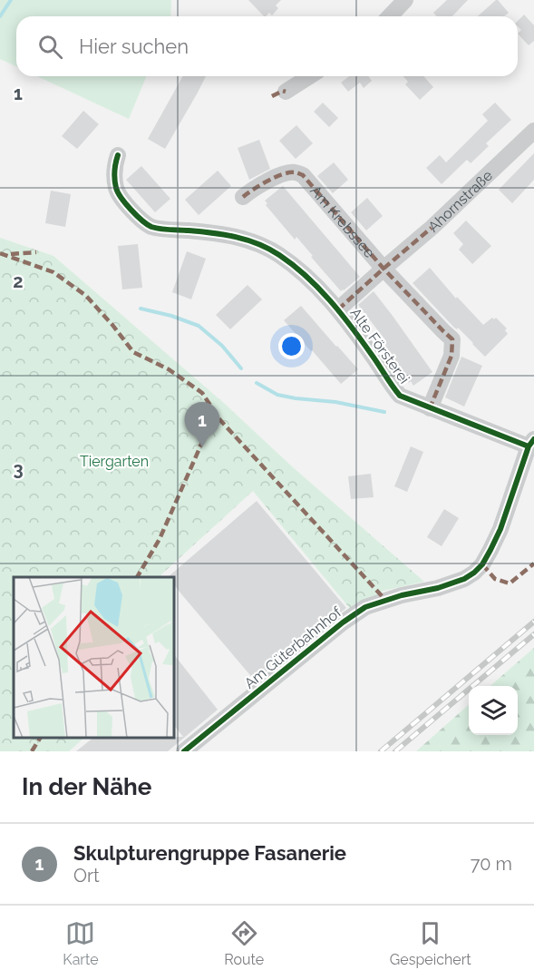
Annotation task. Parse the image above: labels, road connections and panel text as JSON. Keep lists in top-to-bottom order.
{
  "streets": {
    "street": [
      "Ahornstraße",
      "Am Krebssee",
      "Alte Försterei",
      "Am Güterbahnhof"
    ]
  },
  "crossings": [
    ["Ahornstraße", "Am Krebssee"],
    ["Am Krebssee", "Alte Försterei"],
    ["Alte Försterei", "Am Güterbahnhof"]
  ],
  "parks": ["Tiergarten"],
  "page": {
    "search": "Hier suchen",
    "pins": "1",
    "heading": "In der Nähe",
    "list": [
      {
        "mark": "1",
        "name": "Skulpturengruppe Fasanerie",
        "note": "Ort",
        "value": "70 m"
      }
    ],
    "nav": ["Karte", "Route", "Gespeichert"]
  },
  "grid": {
    "rows": ["1", "2", "3"]
  }
}
